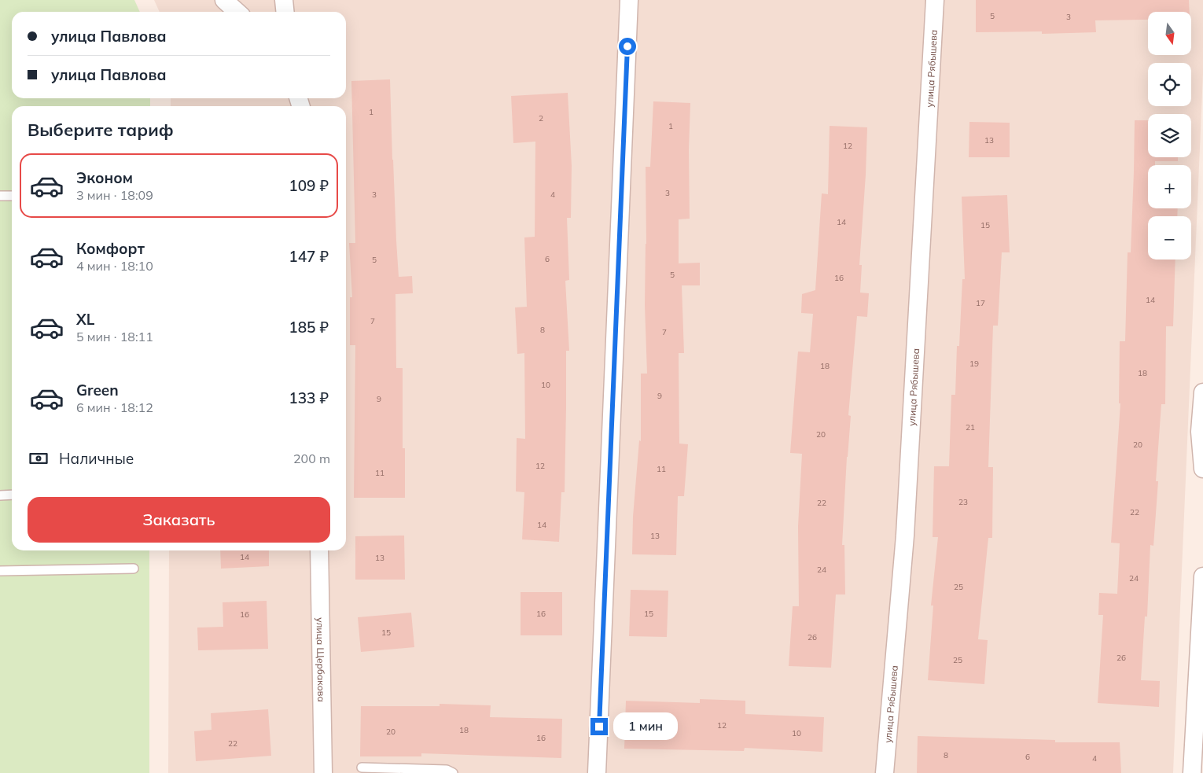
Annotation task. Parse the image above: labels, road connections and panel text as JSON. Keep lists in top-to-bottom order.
{
  "streets": {
    "street": ["улица Рябышева", "улица Щербакова"]
  },
  "house_numbers": [
    "5",
    "3",
    "1",
    "2",
    "1",
    "13",
    "12",
    "3",
    "3",
    "4",
    "14",
    "15",
    "6",
    "5",
    "5",
    "16",
    "14",
    "17",
    "7",
    "8",
    "7",
    "19",
    "18",
    "18",
    "10",
    "9",
    "9",
    "21",
    "20",
    "20",
    "12",
    "11",
    "11",
    "23",
    "22",
    "22",
    "14",
    "13",
    "14",
    "13",
    "24",
    "24",
    "25",
    "16",
    "15",
    "16",
    "15",
    "26",
    "26",
    "25",
    "12",
    "18",
    "20",
    "10",
    "16",
    "22",
    "8",
    "6",
    "4"
  ],
  "north": "bottom",
  "page": {
    "map_buttons": ["+", "−"],
    "banner": ["улица Павлова", "улица Павлова"],
    "heading": "Выберите тариф",
    "list": [
      {
        "name": "Эконом",
        "note": "3 мин · 18:09",
        "value": "109 ₽"
      },
      {
        "name": "Комфорт",
        "note": "4 мин · 18:10",
        "value": "147 ₽"
      },
      {
        "name": "XL",
        "note": "5 мин · 18:11",
        "value": "185 ₽"
      },
      {
        "name": "Green",
        "note": "6 мин · 18:12",
        "value": "133 ₽"
      }
    ],
    "pay": ["Наличные", "200 m"],
    "buttons": "Заказать",
    "bubble": "1 мин"
  }
}
